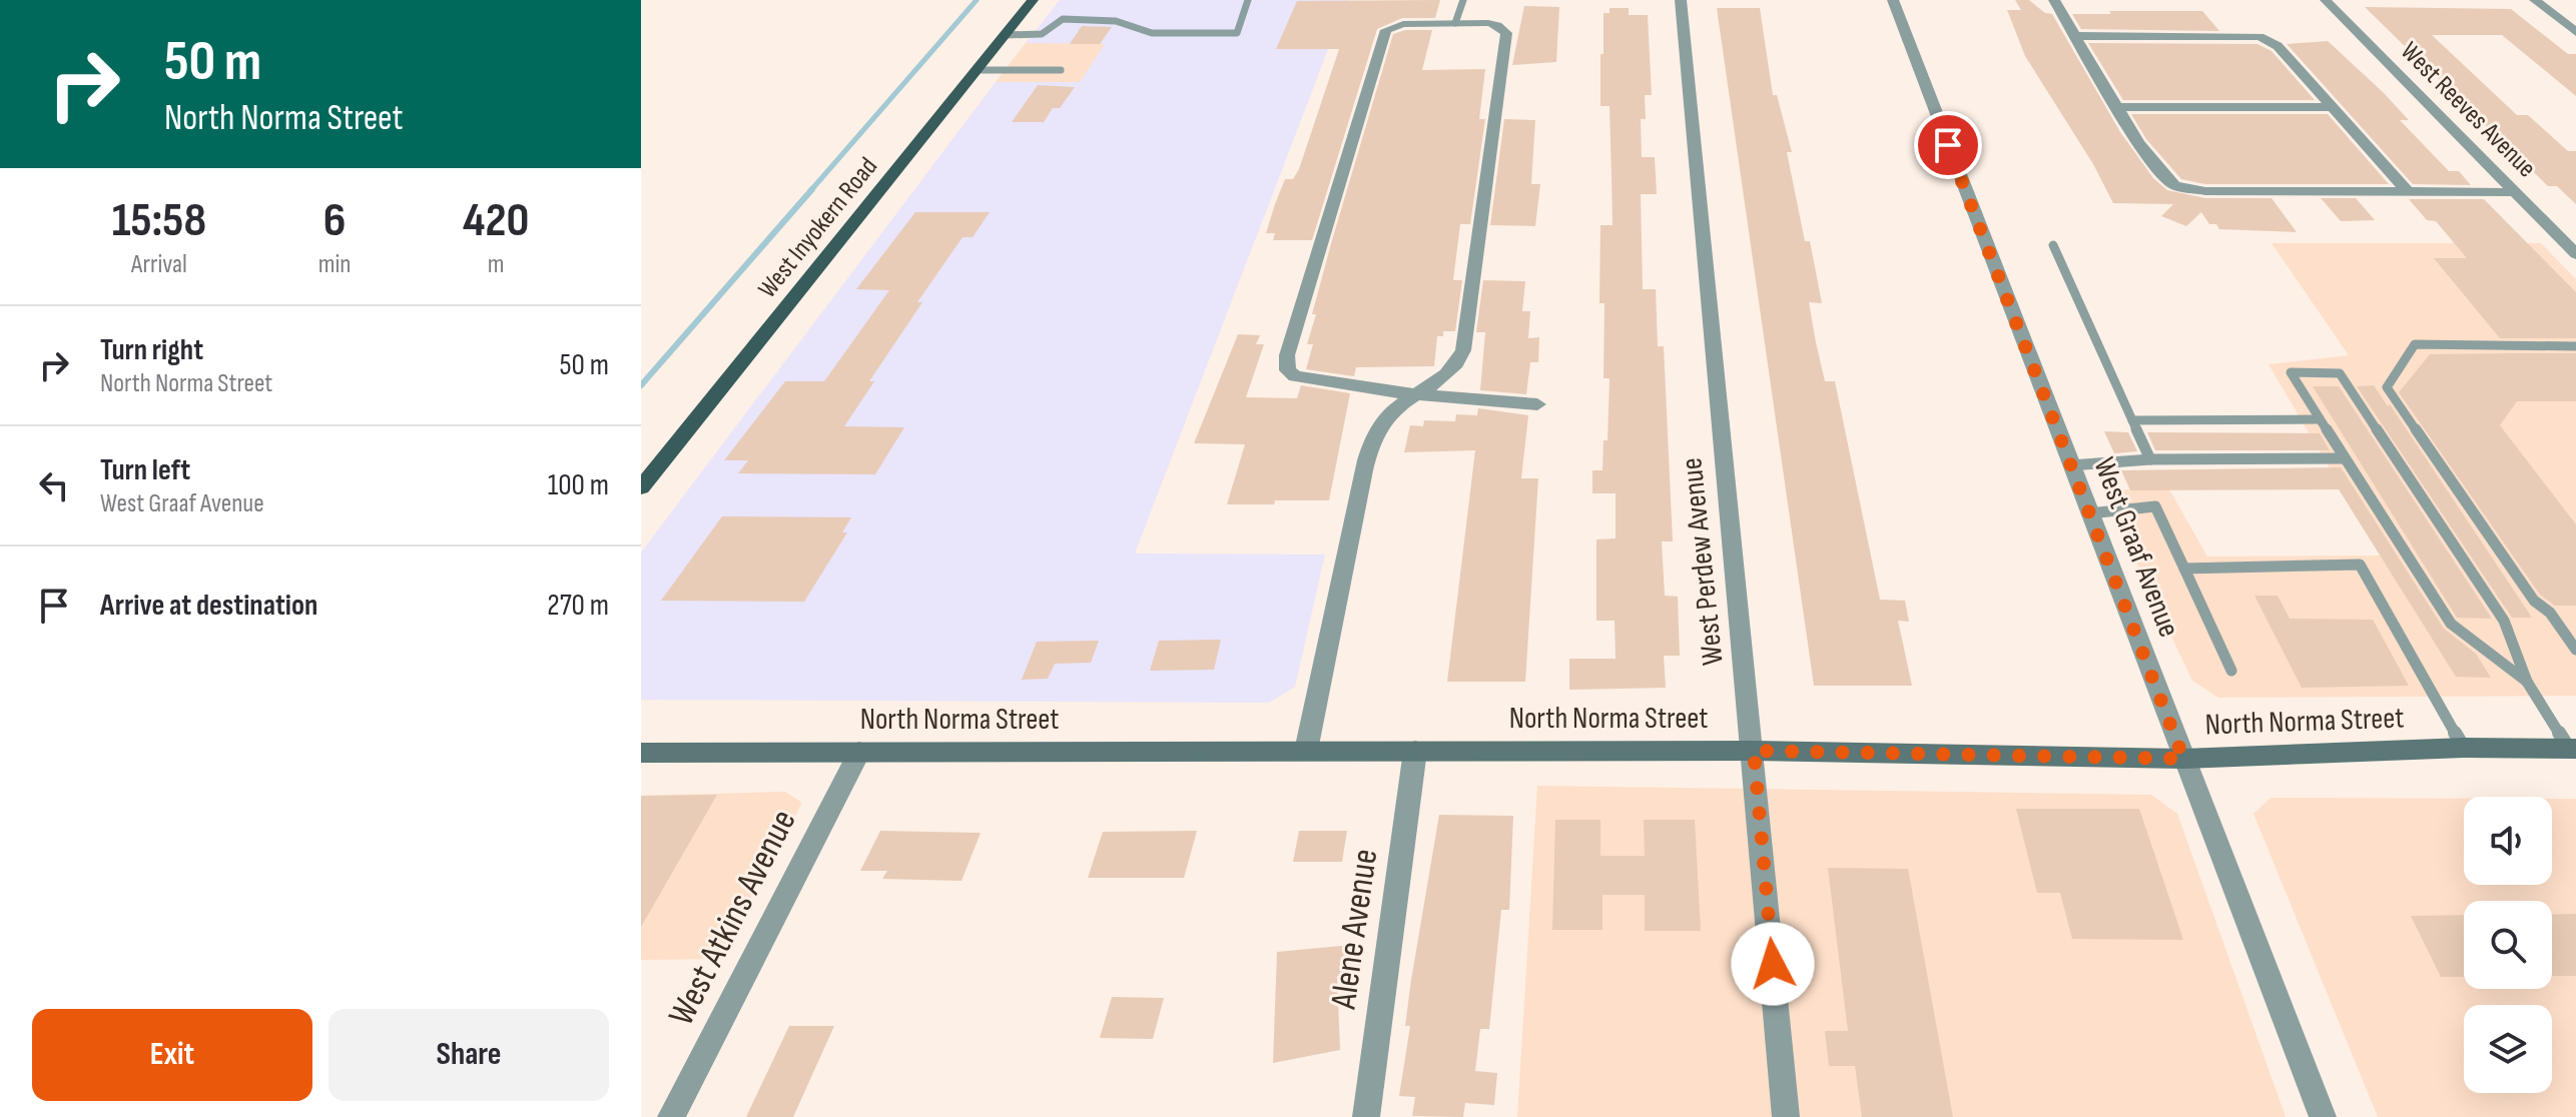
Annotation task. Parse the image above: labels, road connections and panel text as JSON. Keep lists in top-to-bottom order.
{
  "streets": {
    "main road": ["West Inyokern Road"],
    "street": [
      "West Reeves Avenue",
      "West Graaf Avenue",
      "West Perdew Avenue",
      "North Norma Street",
      "West Atkins Avenue",
      "Alene Avenue"
    ]
  },
  "crossings": [
    ["West Graaf Avenue", "North Norma Street"],
    ["West Perdew Avenue", "North Norma Street"],
    ["North Norma Street", "West Atkins Avenue"],
    ["North Norma Street", "Alene Avenue"]
  ],
  "page": {
    "turn": ["50 m", "North Norma Street"],
    "eta": [
      "15:58",
      "Arrival",
      "6",
      "min",
      "420",
      "m"
    ],
    "list": [
      {
        "name": "Turn right",
        "note": "North Norma Street",
        "value": "50 m"
      },
      {
        "name": "Turn left",
        "note": "West Graaf Avenue",
        "value": "100 m"
      },
      {
        "name": "Arrive at destination",
        "value": "270 m"
      }
    ],
    "buttons": ["Exit", "Share"]
  }
}
